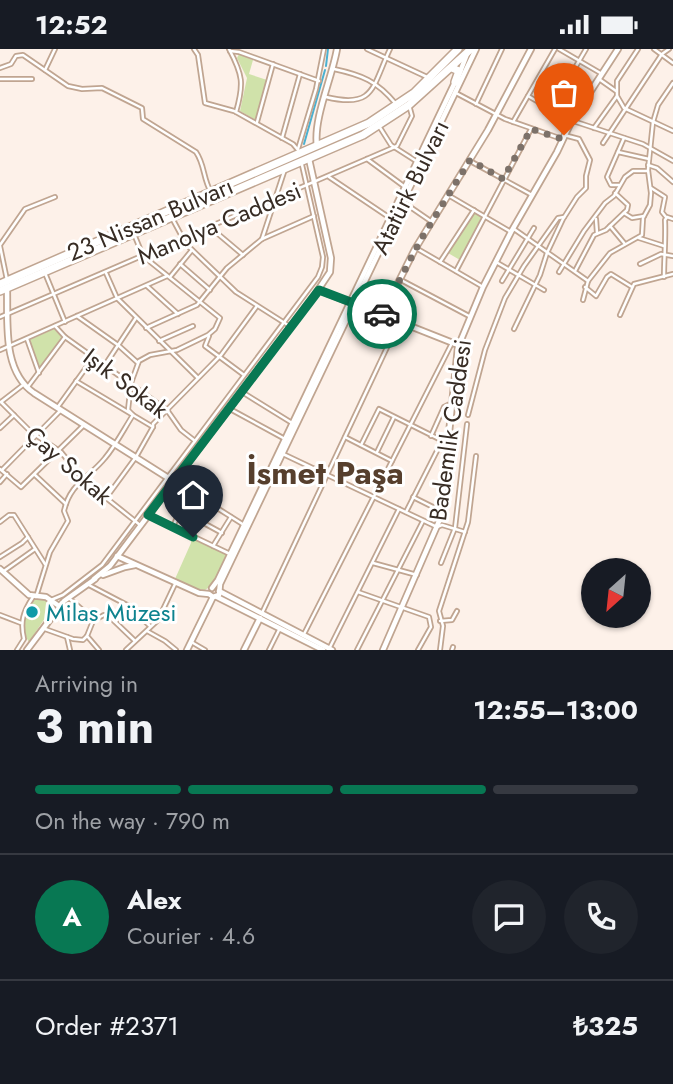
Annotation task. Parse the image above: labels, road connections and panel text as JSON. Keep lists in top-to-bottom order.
{
  "streets": {
    "highway": ["23 Nissan Bulvarı"],
    "street": [
      "Atatürk Bulvarı",
      "Manolya Caddesi",
      "Işık Sokak",
      "Bademlik Caddesi",
      "Çay Sokak"
    ]
  },
  "districts": ["İsmet Paşa"],
  "places": ["Milas Müzesi"],
  "north": "bottom left",
  "page": {
    "status": "12:52",
    "heading": ["3 min", "Arriving in", "12:55–13:00"],
    "panel": [
      "Alex",
      "Courier · 4.6",
      "Order #2371",
      "₺325"
    ],
    "bar": "On the way · 790 m",
    "round": "A"
  }
}
